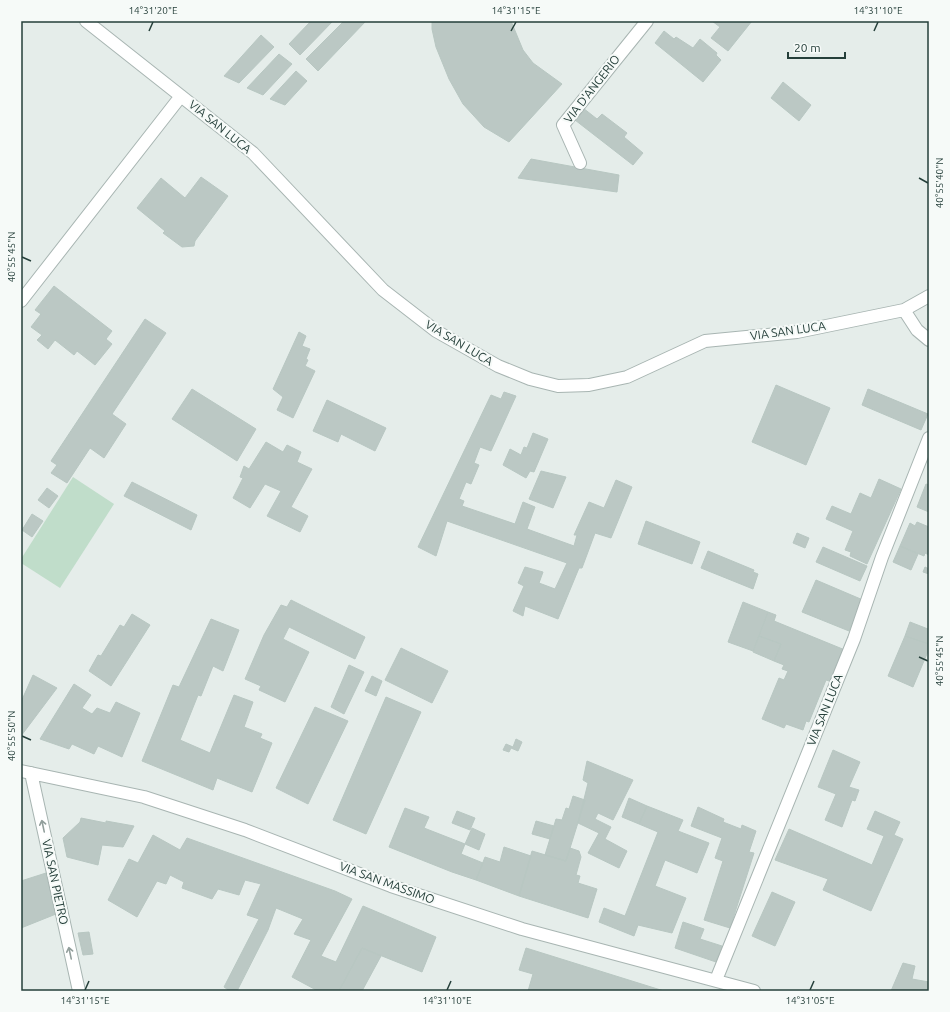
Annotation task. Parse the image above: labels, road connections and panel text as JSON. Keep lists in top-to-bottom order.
{
  "streets": {
    "street": [
      "VIA D'ANGERIO",
      "VIA SAN LUCA",
      "VIA SAN PIETRO",
      "VIA SAN MASSIMO"
    ]
  },
  "crossings": [
    ["VIA SAN LUCA", "VIA SAN MASSIMO"],
    ["VIA SAN PIETRO", "VIA SAN MASSIMO"]
  ],
  "one_way": ["VIA SAN PIETRO"],
  "scale_bar": "20 m",
  "coordinates": [
    "14°31'20\"E",
    "14°31'15\"E",
    "14°31'10\"E",
    "40°55'40\"N",
    "40°55'45\"N",
    "40°55'50\"N",
    "14°31'05\"E"
  ]
}
